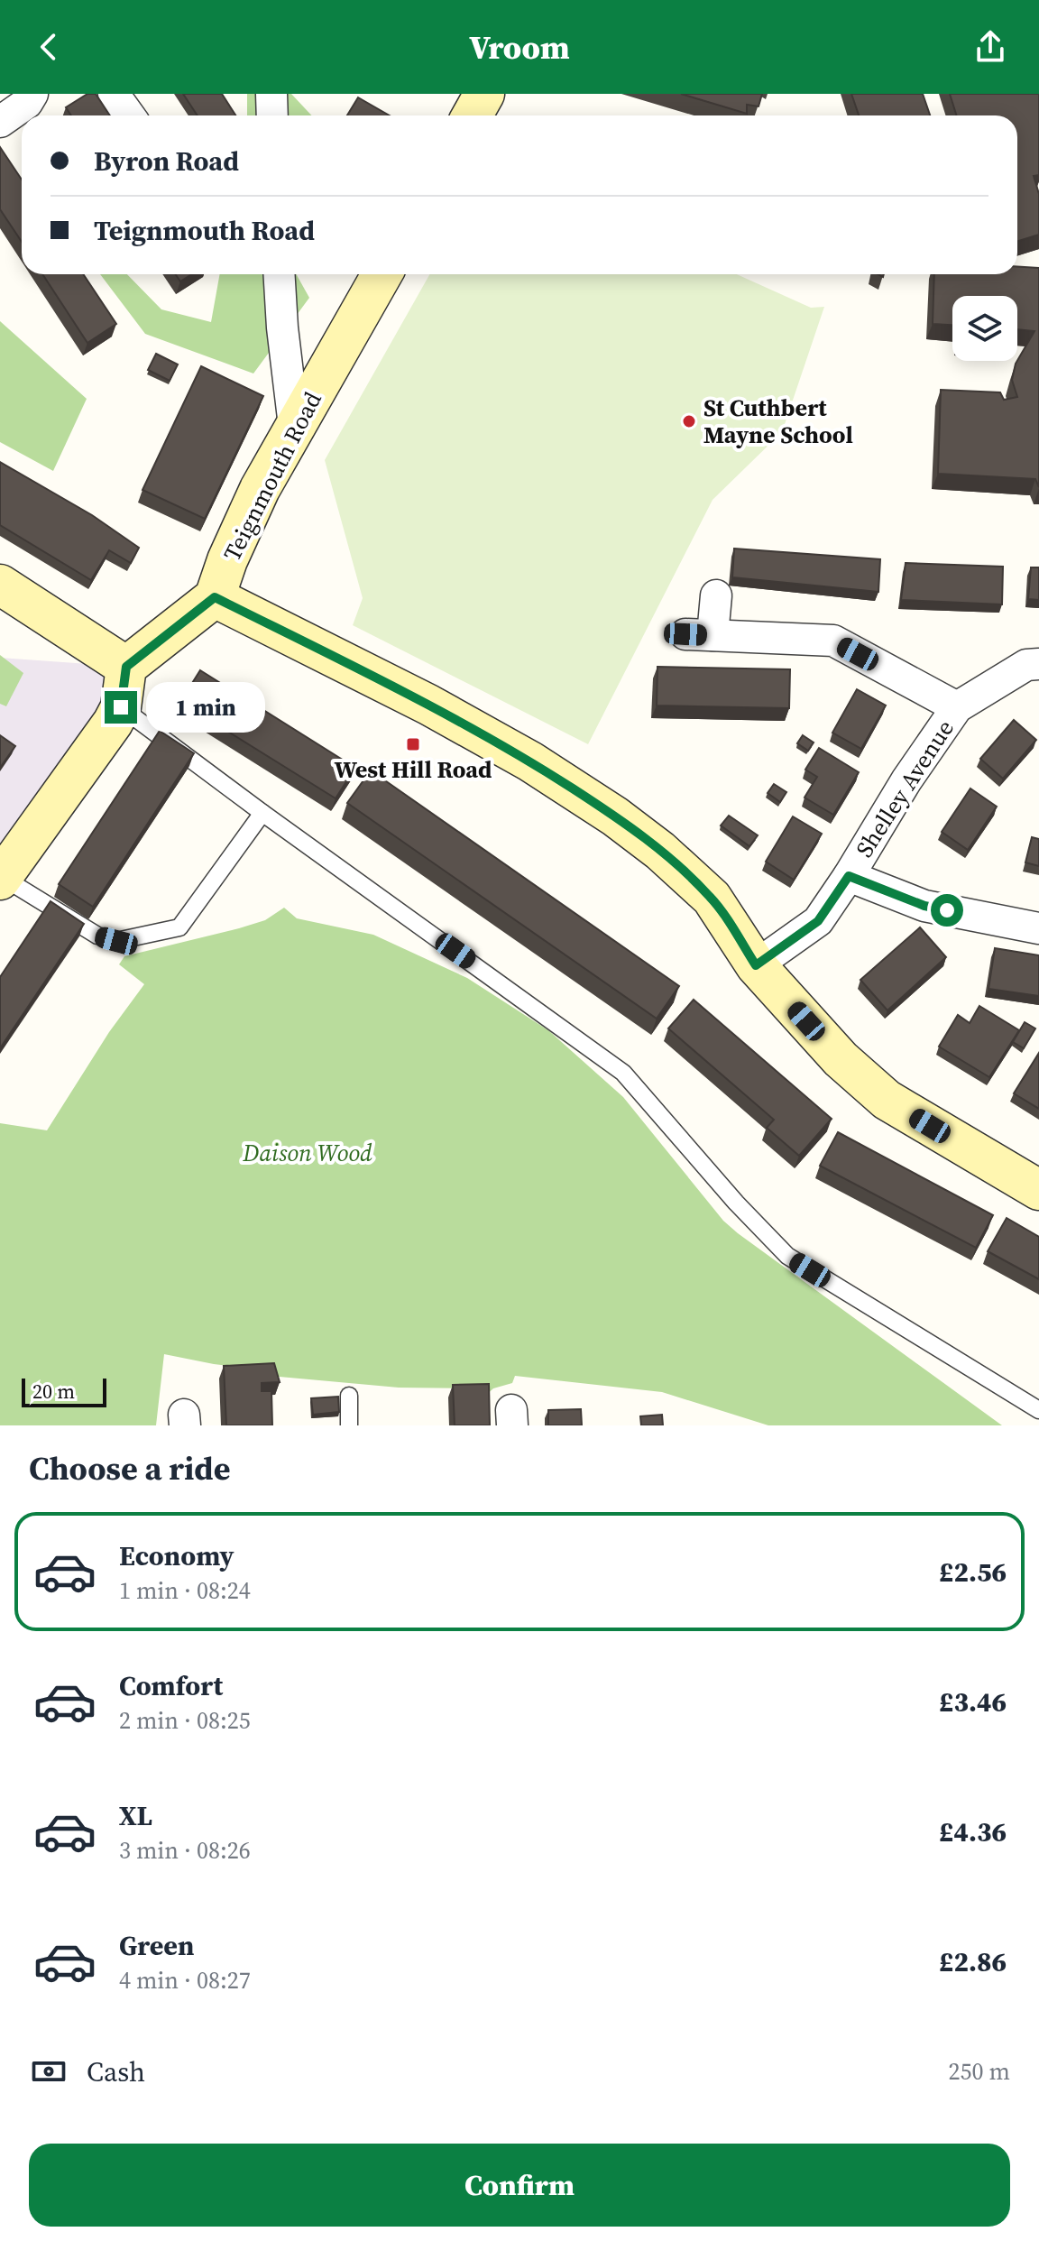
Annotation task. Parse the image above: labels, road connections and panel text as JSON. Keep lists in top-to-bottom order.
{
  "streets": {
    "street": ["Teignmouth Road", "Shelley Avenue"]
  },
  "parks": ["Daison Wood"],
  "places": {
    "other": ["St Cuthbert Mayne School"],
    "transit": ["West Hill Road"]
  },
  "scale_bar": "20 m",
  "page": {
    "header": "Vroom",
    "banner": ["Byron Road", "Teignmouth Road"],
    "bubble": "1 min",
    "scale": "20 m",
    "heading": "Choose a ride",
    "list": [
      {
        "name": "Economy",
        "note": "1 min · 08:24",
        "value": "£2.56"
      },
      {
        "name": "Comfort",
        "note": "2 min · 08:25",
        "value": "£3.46"
      },
      {
        "name": "XL",
        "note": "3 min · 08:26",
        "value": "£4.36"
      },
      {
        "name": "Green",
        "note": "4 min · 08:27",
        "value": "£2.86"
      }
    ],
    "pay": ["Cash", "250 m"],
    "buttons": "Confirm"
  }
}
